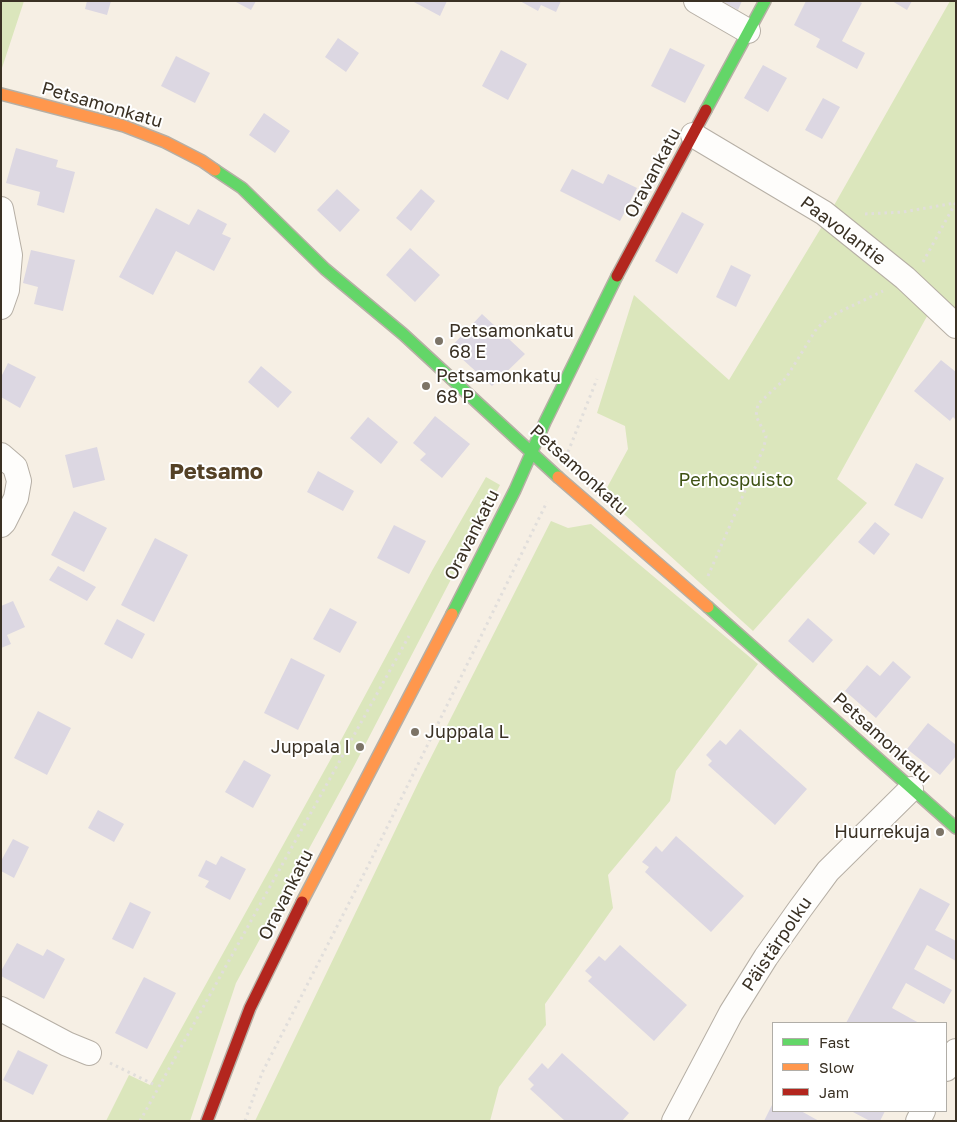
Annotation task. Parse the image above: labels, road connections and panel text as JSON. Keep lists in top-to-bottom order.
{
  "streets": {
    "street": [
      "Petsamonkatu",
      "Oravankatu",
      "Paavolantie",
      "Päistärpolku"
    ]
  },
  "crossings": [
    ["Petsamonkatu", "Oravankatu"],
    ["Petsamonkatu", "Päistärpolku"],
    ["Oravankatu", "Paavolantie"]
  ],
  "districts": ["Petsamo"],
  "parks": ["Perhospuisto"],
  "places": [
    "Petsamonkatu 68 E",
    "Petsamonkatu 68 P",
    "Juppala L",
    "Juppala I",
    "Huurrekuja"
  ],
  "legend": ["Fast", "Slow", "Jam"]
}
